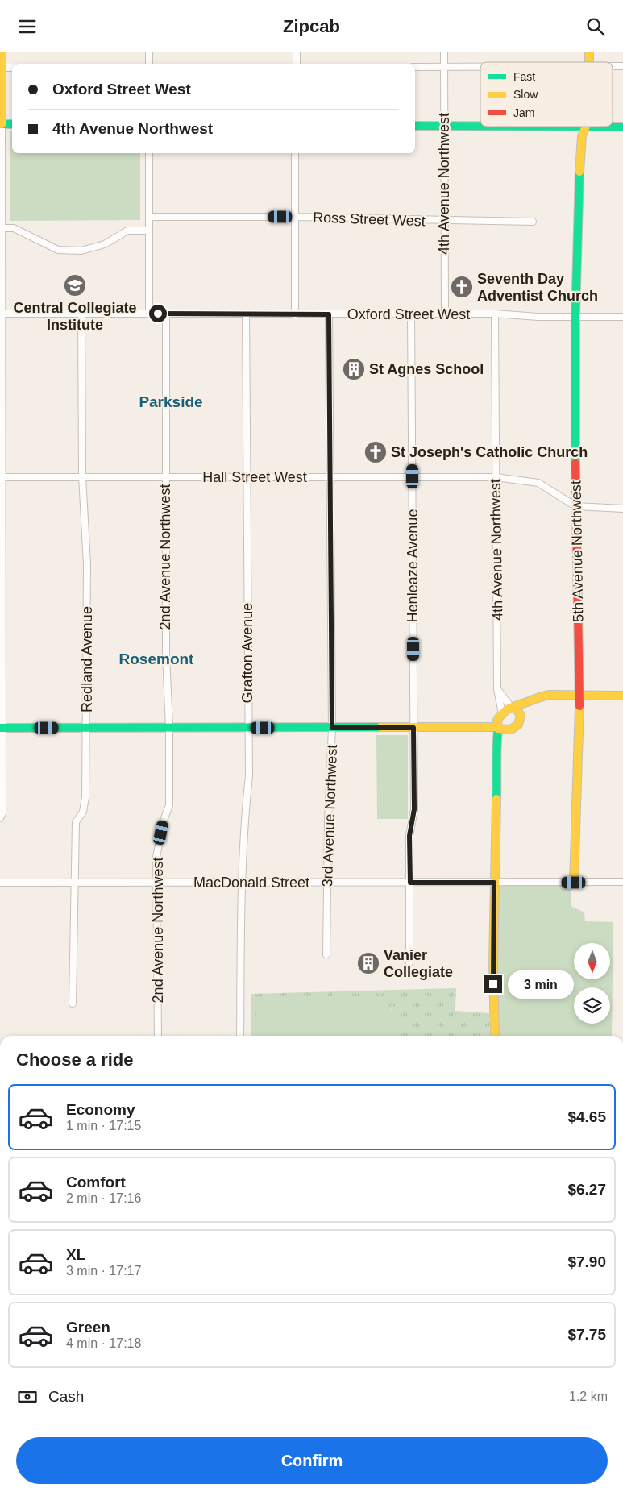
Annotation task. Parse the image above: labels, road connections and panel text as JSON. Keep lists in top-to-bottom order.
{
  "streets": {
    "street": [
      "4th Avenue Northwest",
      "Ross Street West",
      "Oxford Street West",
      "Hall Street West",
      "5th Avenue Northwest",
      "2nd Avenue Northwest",
      "Henleaze Avenue",
      "Grafton Avenue",
      "Redland Avenue",
      "3rd Avenue Northwest",
      "MacDonald Street"
    ]
  },
  "crossings": [
    ["4th Avenue Northwest", "Ross Street West"],
    ["4th Avenue Northwest", "Oxford Street West"],
    ["4th Avenue Northwest", "Hall Street West"],
    ["4th Avenue Northwest", "MacDonald Street"],
    ["Oxford Street West", "5th Avenue Northwest"],
    ["Oxford Street West", "2nd Avenue Northwest"],
    ["Oxford Street West", "Henleaze Avenue"],
    ["Oxford Street West", "Grafton Avenue"],
    ["Oxford Street West", "Redland Avenue"],
    ["Oxford Street West", "3rd Avenue Northwest"],
    ["Hall Street West", "5th Avenue Northwest"],
    ["Hall Street West", "2nd Avenue Northwest"],
    ["Hall Street West", "Henleaze Avenue"],
    ["Hall Street West", "Grafton Avenue"],
    ["Hall Street West", "Redland Avenue"],
    ["Hall Street West", "3rd Avenue Northwest"],
    ["5th Avenue Northwest", "MacDonald Street"],
    ["2nd Avenue Northwest", "MacDonald Street"],
    ["Henleaze Avenue", "MacDonald Street"],
    ["Grafton Avenue", "MacDonald Street"],
    ["Redland Avenue", "MacDonald Street"],
    ["3rd Avenue Northwest", "MacDonald Street"]
  ],
  "districts": ["Parkside", "Rosemont"],
  "places": {
    "school or university": ["Central Collegiate Institute"],
    "church": ["Seventh Day Adventist Church", "St Joseph's Catholic Church"],
    "building": ["St Agnes School", "Vanier Collegiate"]
  },
  "legend": ["Fast", "Slow", "Jam"],
  "north": "bottom",
  "page": {
    "header": "Zipcab",
    "banner": ["Oxford Street West", "4th Avenue Northwest"],
    "bubble": "3 min",
    "heading": "Choose a ride",
    "list": [
      {
        "name": "Economy",
        "note": "1 min · 17:15",
        "value": "$4.65"
      },
      {
        "name": "Comfort",
        "note": "2 min · 17:16",
        "value": "$6.27"
      },
      {
        "name": "XL",
        "note": "3 min · 17:17",
        "value": "$7.90"
      },
      {
        "name": "Green",
        "note": "4 min · 17:18",
        "value": "$7.75"
      }
    ],
    "pay": ["Cash", "1.2 km"],
    "buttons": "Confirm"
  }
}
